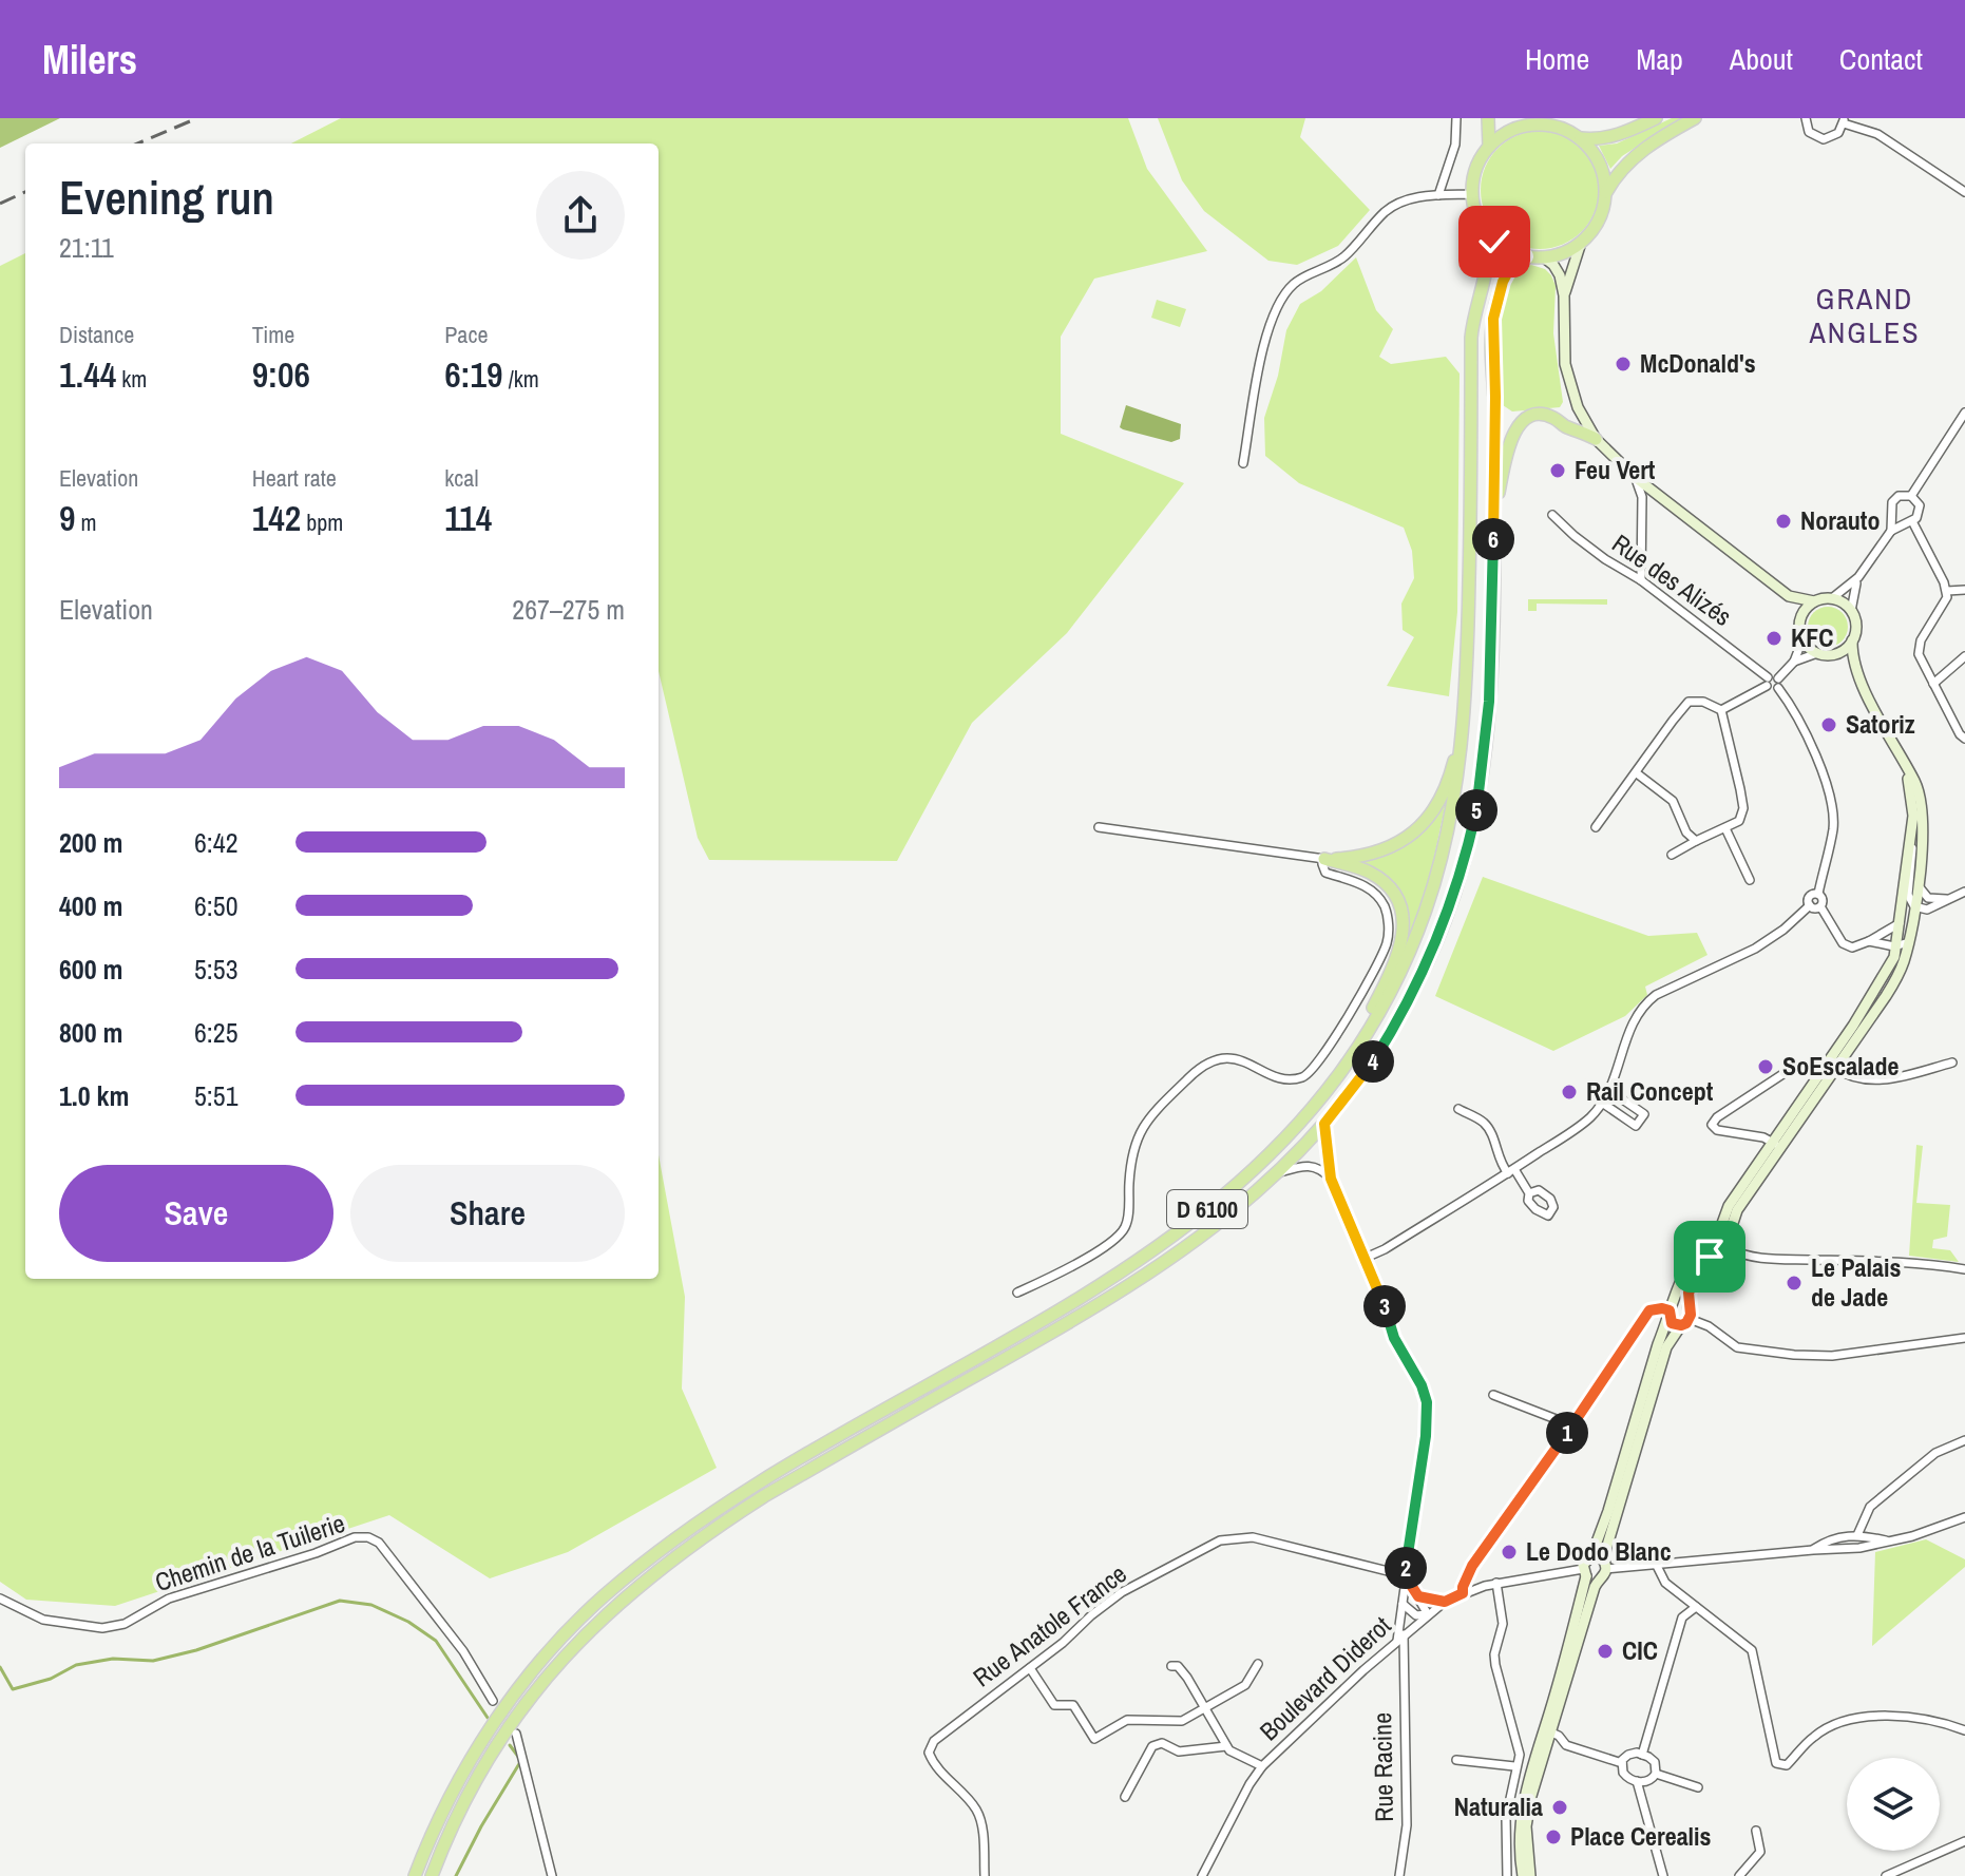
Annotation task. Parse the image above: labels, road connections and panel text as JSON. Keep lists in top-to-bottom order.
{
  "streets": {
    "main road": ["D 6100"],
    "street": [
      "Rue des Alizés",
      "Chemin de la Tuilerie",
      "Rue Anatole France",
      "Boulevard Diderot",
      "Rue Racine"
    ]
  },
  "crossings": [
    ["D 6100", "Rue Racine"],
    ["Rue Anatole France", "Rue Racine"],
    ["Boulevard Diderot", "Rue Racine"]
  ],
  "districts": ["GRAND ANGLES"],
  "places": [
    "McDonald's",
    "Feu Vert",
    "Norauto",
    "KFC",
    "Satoriz",
    "SoEscalade",
    "Rail Concept",
    "Le Palais de Jade",
    "Le Dodo Blanc",
    "CIC",
    "Naturalia",
    "Place Cerealis"
  ],
  "page": {
    "header": "Milers",
    "nav": [
      "Home",
      "Map",
      "About",
      "Contact"
    ],
    "heading": ["Evening run", "21:11"],
    "stats": [
      ["Distance", "1.44 km"],
      ["Time", "9:06"],
      ["Pace", "6:19 /km"],
      ["Elevation", "9 m"],
      ["Heart rate", "142 bpm"],
      ["kcal", "114"]
    ],
    "pins": [
      "6",
      "5",
      "4",
      "3",
      "1",
      "2"
    ],
    "chart": ["Elevation", "267–275 m"],
    "list": [
      {
        "name": "200 m",
        "note": "6:42"
      },
      {
        "name": "400 m",
        "note": "6:50"
      },
      {
        "name": "600 m",
        "note": "5:53"
      },
      {
        "name": "800 m",
        "note": "6:25"
      },
      {
        "name": "1.0 km",
        "note": "5:51"
      }
    ],
    "buttons": ["Save", "Share"]
  }
}
